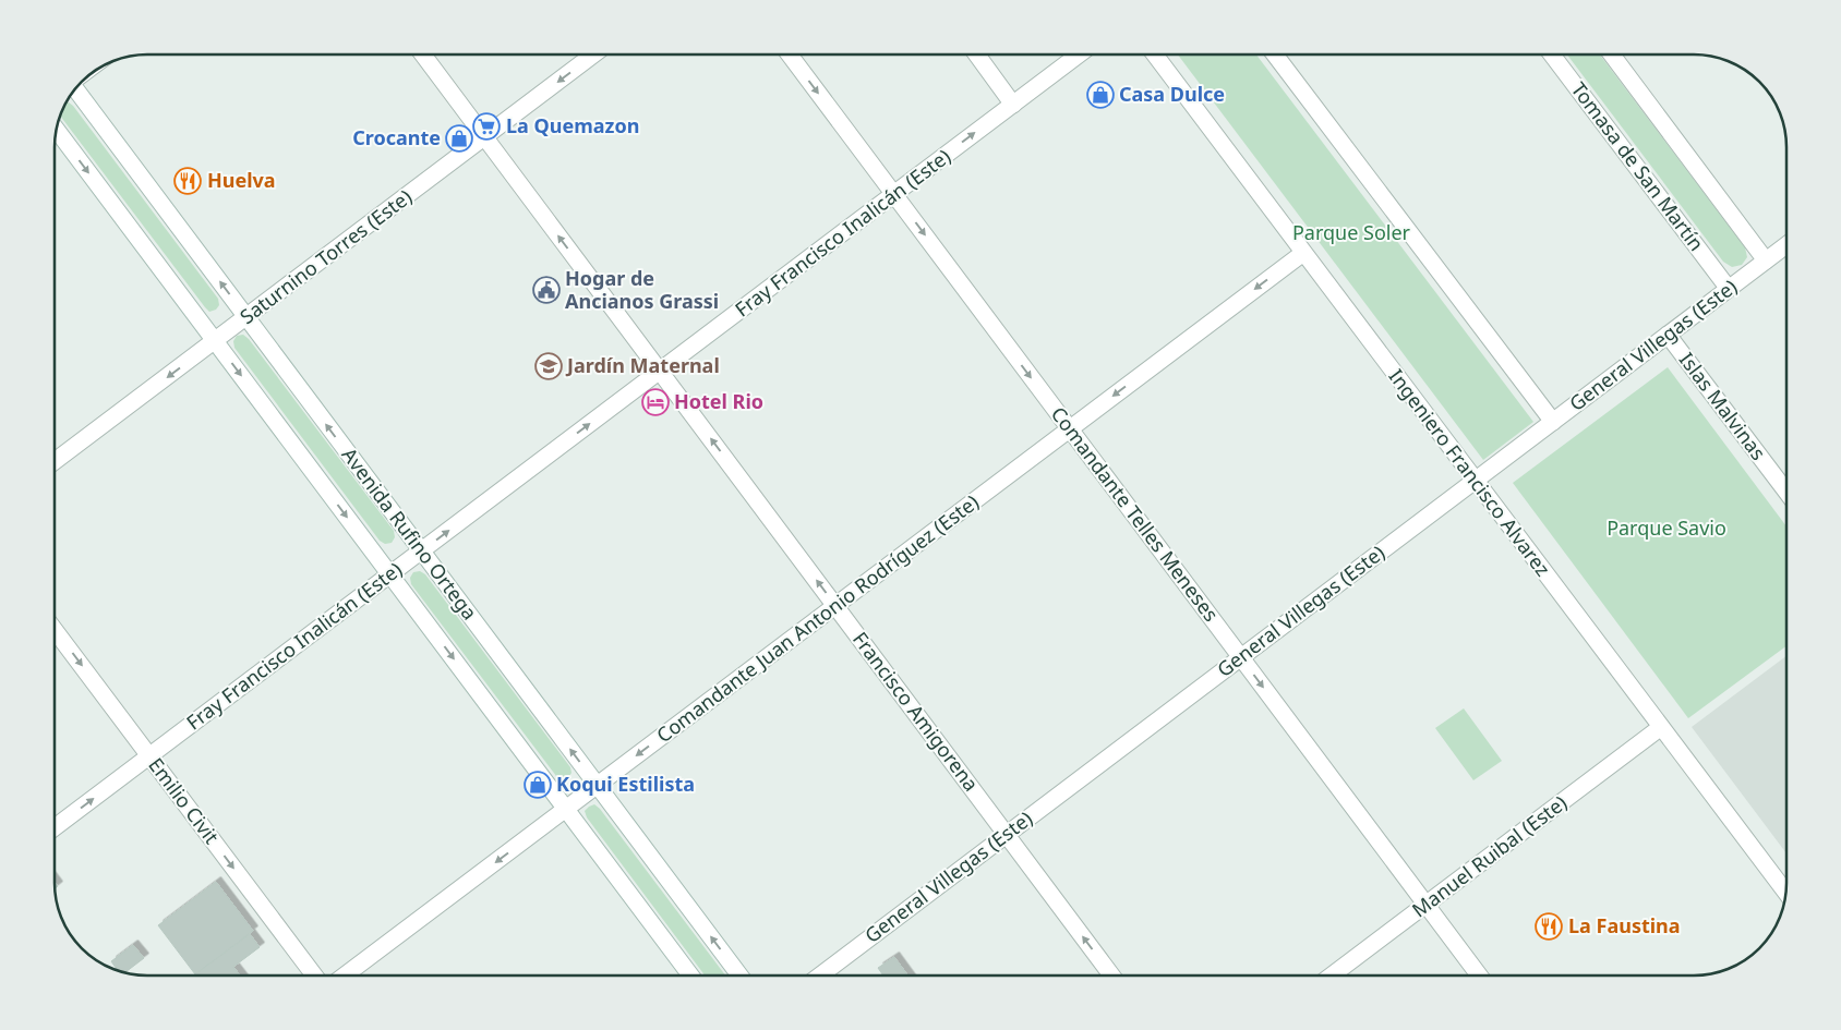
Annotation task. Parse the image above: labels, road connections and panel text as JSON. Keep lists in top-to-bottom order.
{
  "streets": {
    "street": [
      "Tomasa de San Martín",
      "Fray Francisco Inalicán (Este)",
      "Saturnino Torres (Este)",
      "General Villegas (Este)",
      "Islas Malvinas",
      "Ingeniero Francisco Alvarez",
      "Comandante Telles Meneses",
      "Avenida Rufino Ortega",
      "Comandante Juan Antonio Rodríguez (Este)",
      "Francisco Amigorena",
      "Emilio Civit",
      "Manuel Ruibal (Este)"
    ]
  },
  "crossings": [
    ["Tomasa de San Martín", "General Villegas (Este)"],
    ["Fray Francisco Inalicán (Este)", "Comandante Telles Meneses"],
    ["Fray Francisco Inalicán (Este)", "Avenida Rufino Ortega"],
    ["Fray Francisco Inalicán (Este)", "Francisco Amigorena"],
    ["Fray Francisco Inalicán (Este)", "Emilio Civit"],
    ["Saturnino Torres (Este)", "Avenida Rufino Ortega"],
    ["Saturnino Torres (Este)", "Francisco Amigorena"],
    ["General Villegas (Este)", "Islas Malvinas"],
    ["General Villegas (Este)", "Ingeniero Francisco Alvarez"],
    ["General Villegas (Este)", "Comandante Telles Meneses"],
    ["General Villegas (Este)", "Francisco Amigorena"],
    ["Ingeniero Francisco Alvarez", "Comandante Juan Antonio Rodríguez (Este)"],
    ["Ingeniero Francisco Alvarez", "Manuel Ruibal (Este)"],
    ["Comandante Telles Meneses", "Comandante Juan Antonio Rodríguez (Este)"],
    ["Comandante Telles Meneses", "Manuel Ruibal (Este)"],
    ["Avenida Rufino Ortega", "Comandante Juan Antonio Rodríguez (Este)"],
    ["Comandante Juan Antonio Rodríguez (Este)", "Francisco Amigorena"]
  ],
  "one_way": [
    "Fray Francisco Inalicán (Este)",
    "Saturnino Torres (Este)",
    "Comandante Telles Meneses",
    "Comandante Juan Antonio Rodríguez (Este)",
    "Francisco Amigorena",
    "Emilio Civit"
  ],
  "parks": ["Parque Soler", "Parque Savio"],
  "places": {
    "shop": ["Casa Dulce", "Crocante", "Koqui Estilista"],
    "supermarket": ["La Quemazon"],
    "restaurant": ["Huelva", "La Faustina"],
    "public building": ["Hogar de Ancianos Grassi"],
    "school or university": ["Jardín Maternal"],
    "hotel": ["Hotel Rio"]
  }
}
